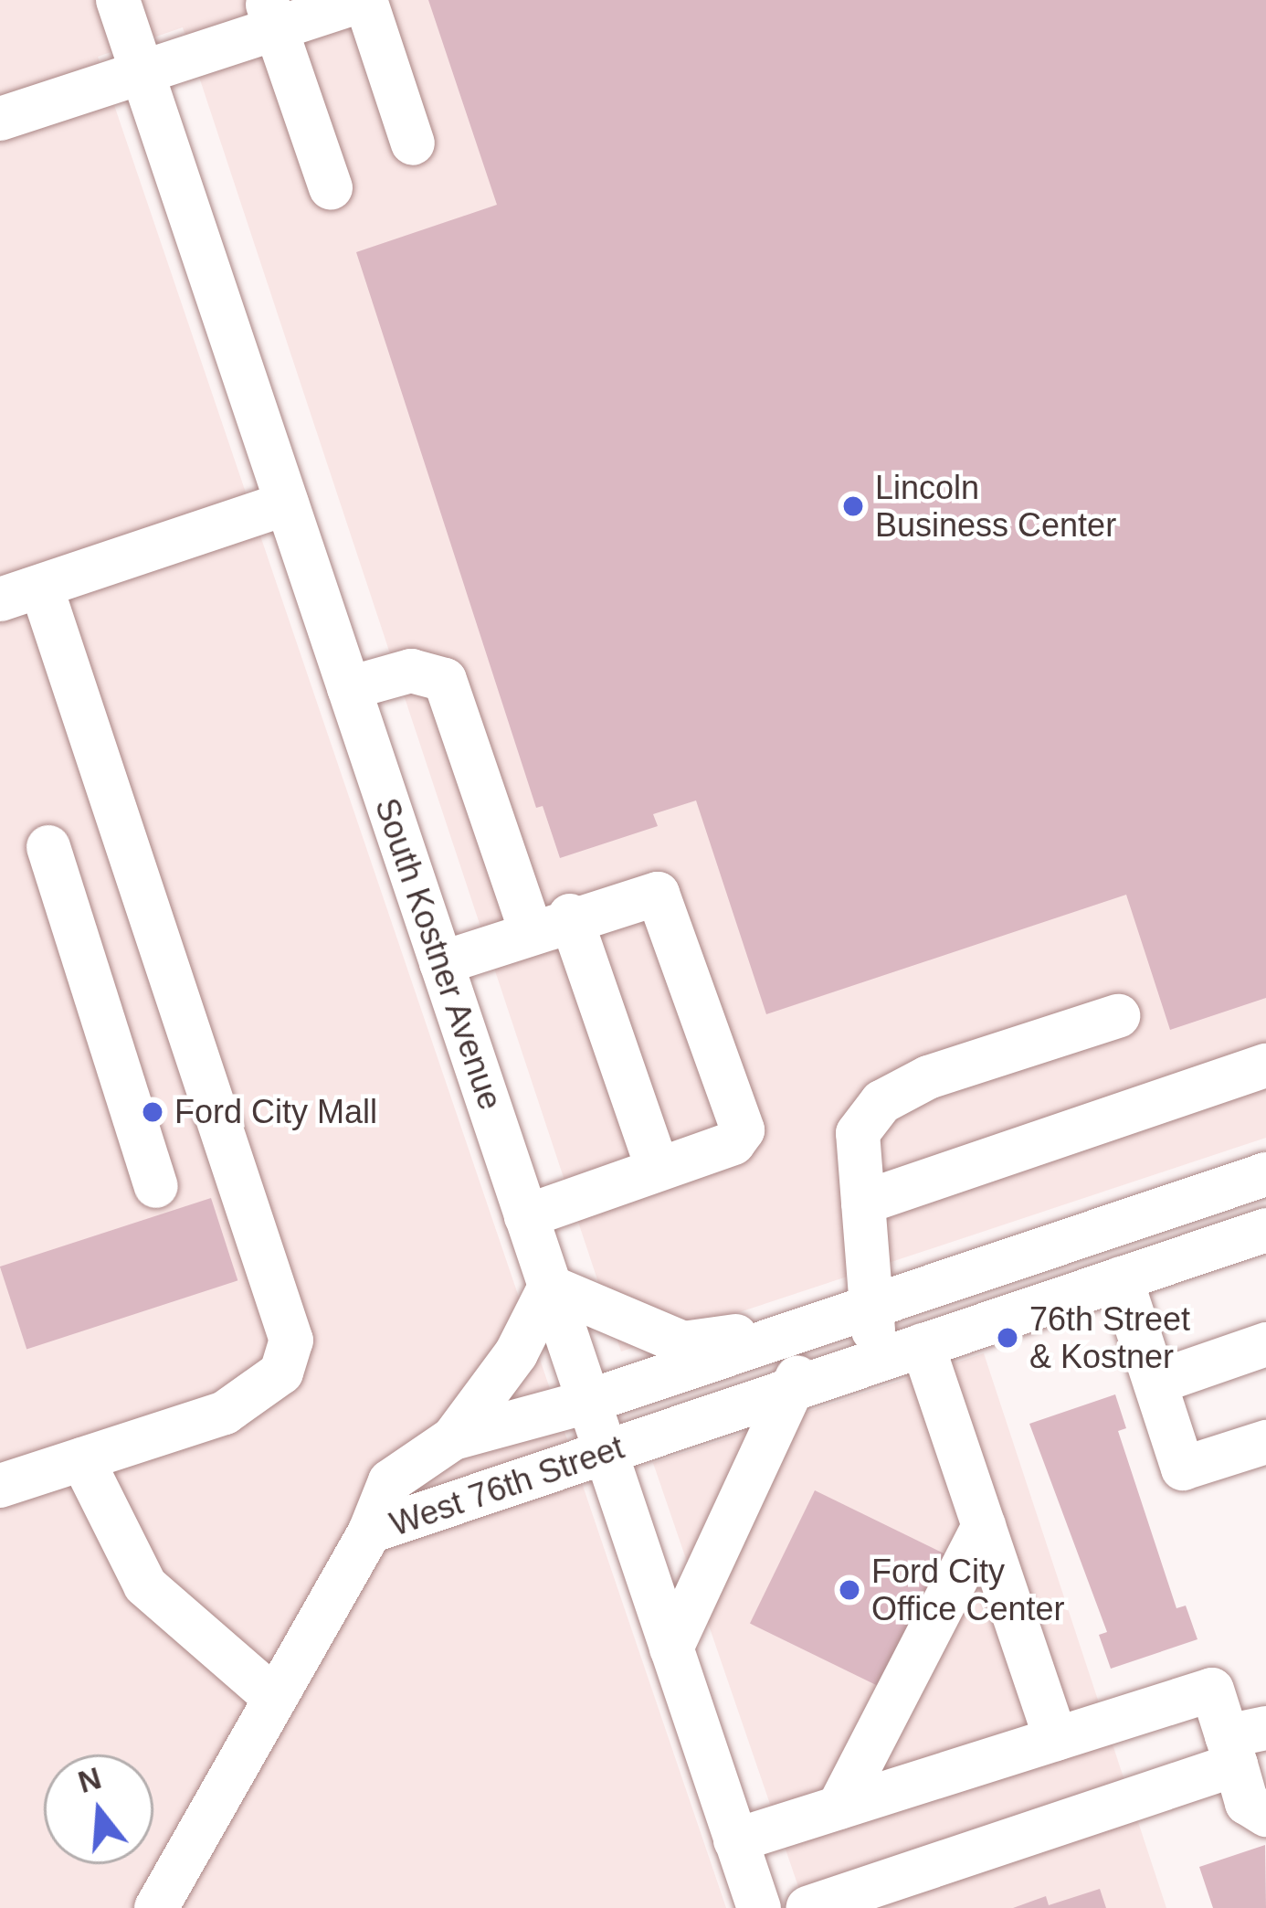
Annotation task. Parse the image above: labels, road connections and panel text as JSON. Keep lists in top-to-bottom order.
{
  "streets": {
    "street": ["South Kostner Avenue", "West 76th Street"]
  },
  "crossings": [
    ["South Kostner Avenue", "West 76th Street"]
  ],
  "places": [
    "Lincoln Business Center",
    "Ford City Mall",
    "76th Street & Kostner",
    "Ford City Office Center"
  ],
  "north": "top"
}
